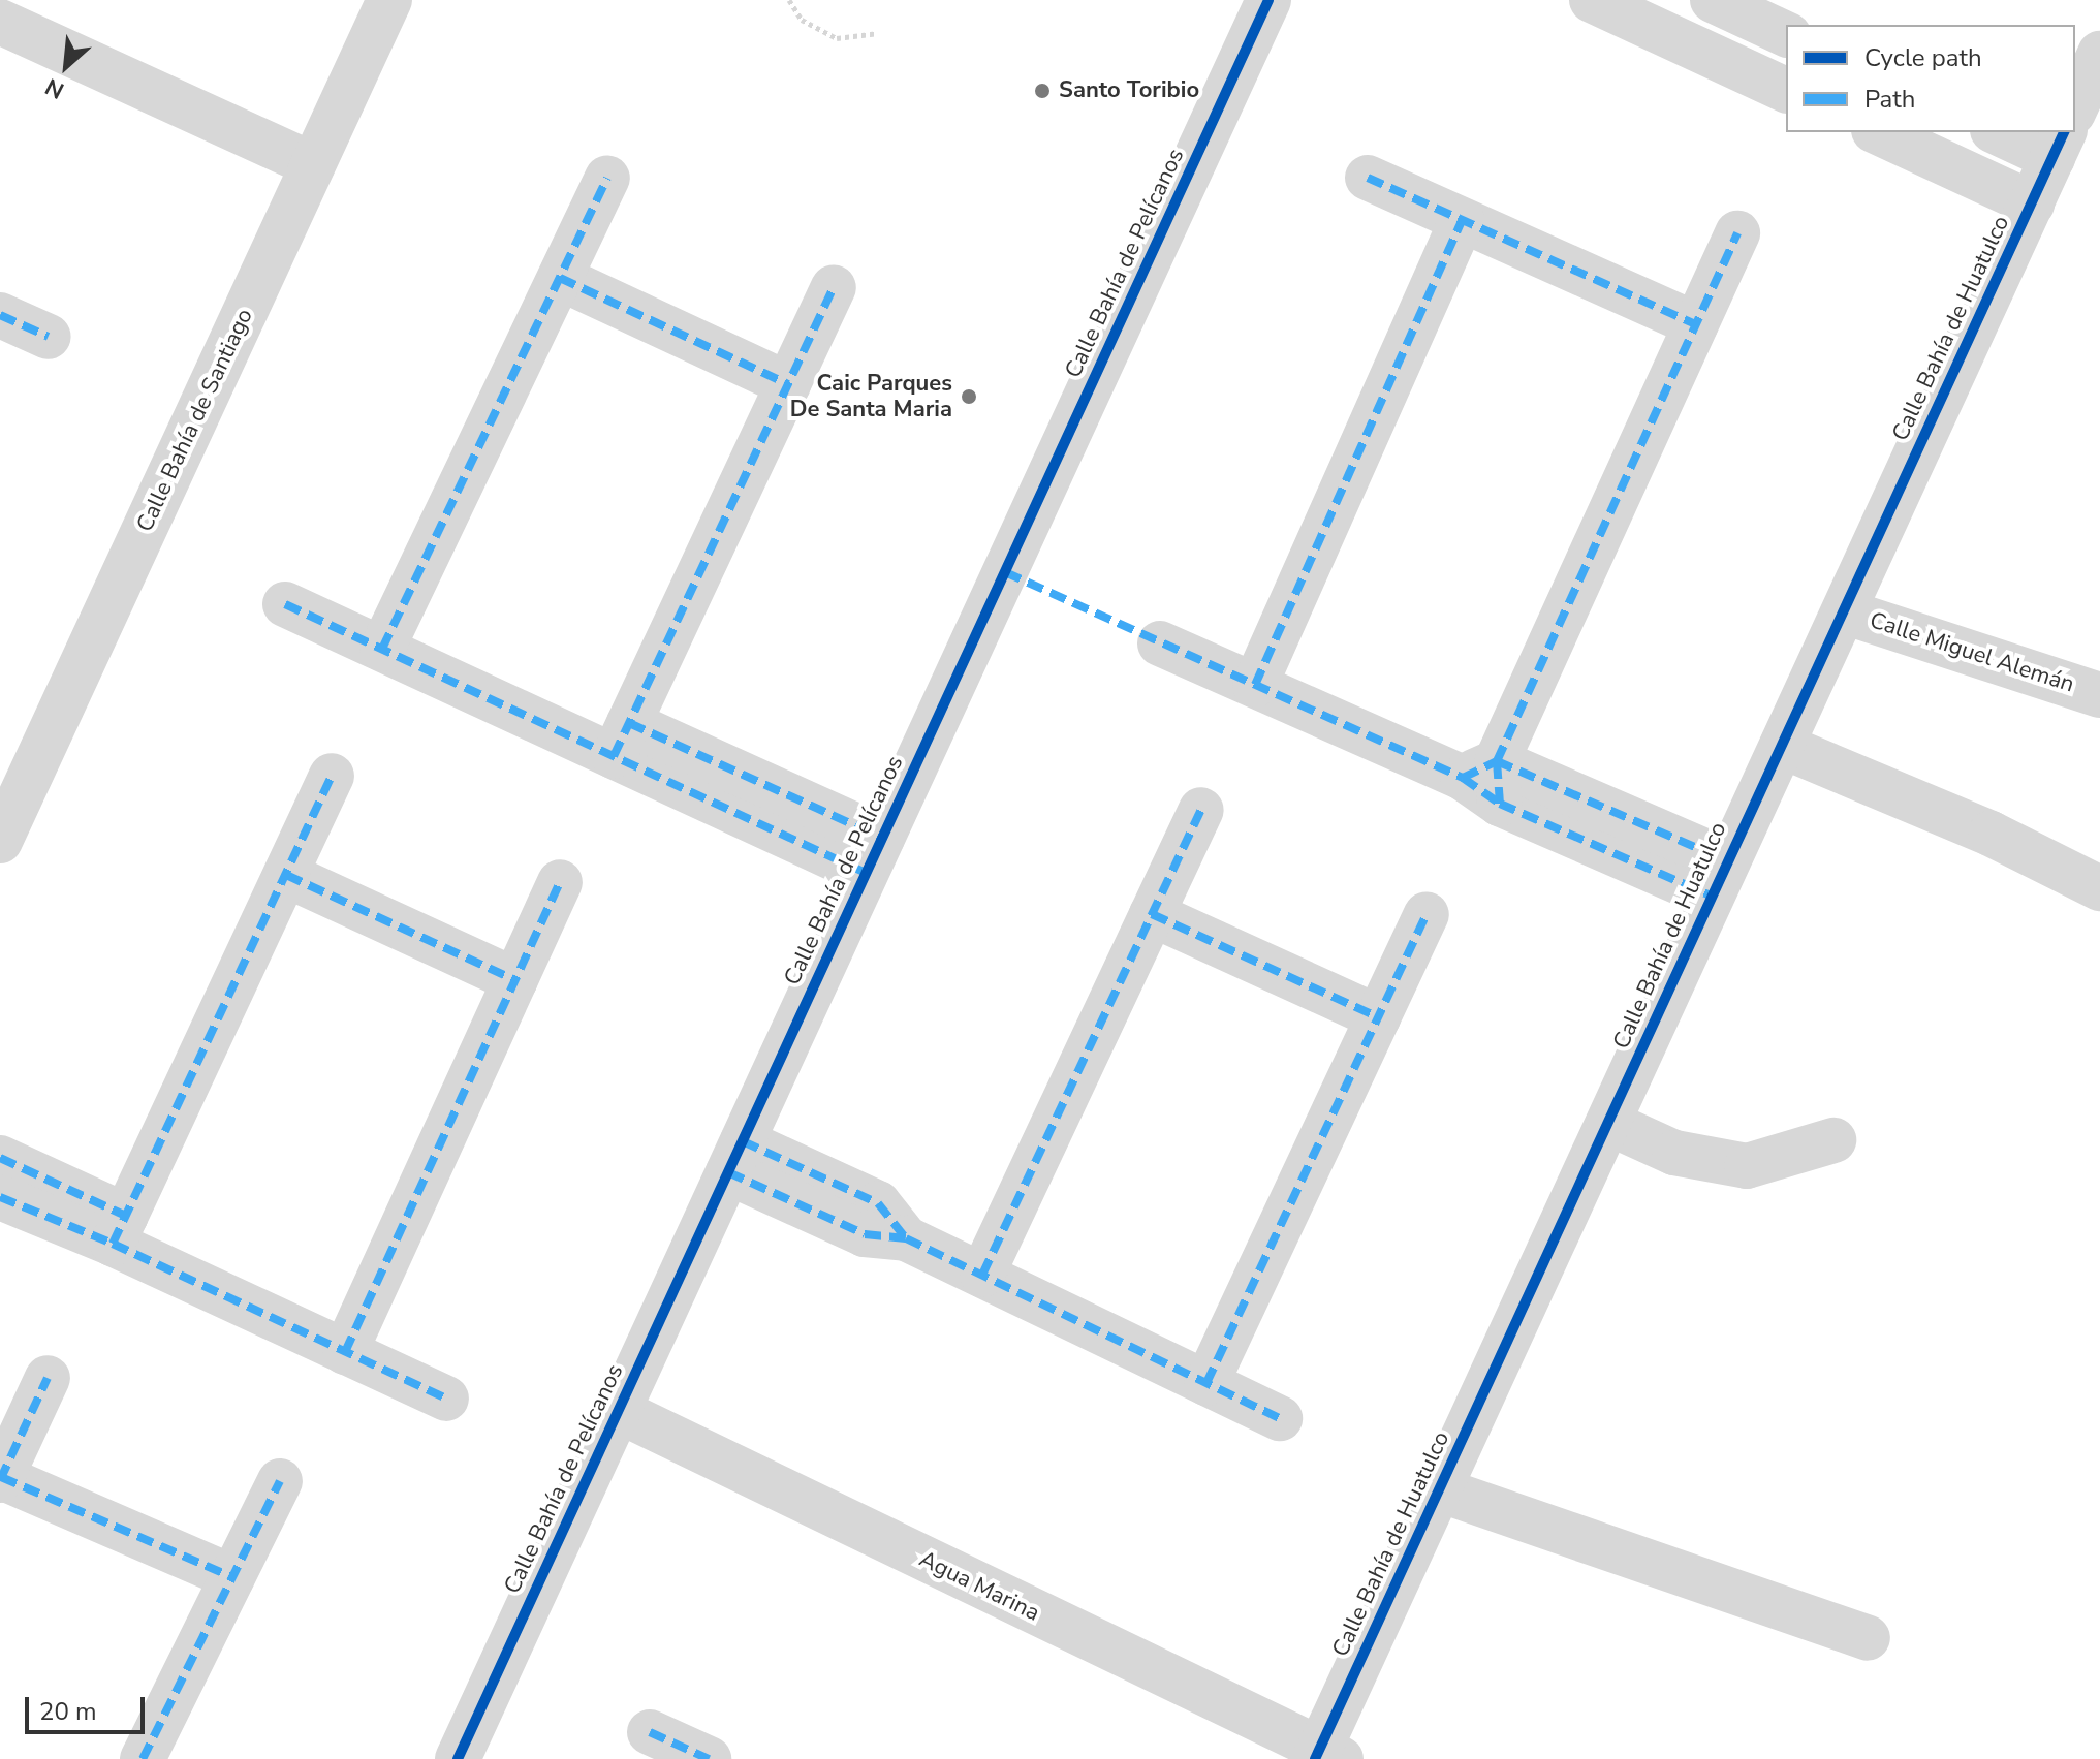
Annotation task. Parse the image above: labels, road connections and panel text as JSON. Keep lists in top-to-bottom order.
{
  "streets": {
    "street": [
      "Calle Bahía de Pelícanos",
      "Calle Bahía de Huatulco",
      "Calle Bahía de Santiago",
      "Calle Miguel Alemán",
      "Agua Marina"
    ]
  },
  "crossings": [
    ["Calle Bahía de Pelícanos", "Agua Marina"],
    ["Calle Bahía de Huatulco", "Calle Miguel Alemán"],
    ["Calle Bahía de Huatulco", "Agua Marina"]
  ],
  "places": ["Santo Toribio", "Caic Parques De Santa Maria"],
  "legend": ["Cycle path", "Path"],
  "scale_bar": "20 m",
  "north": "bottom left"
}
